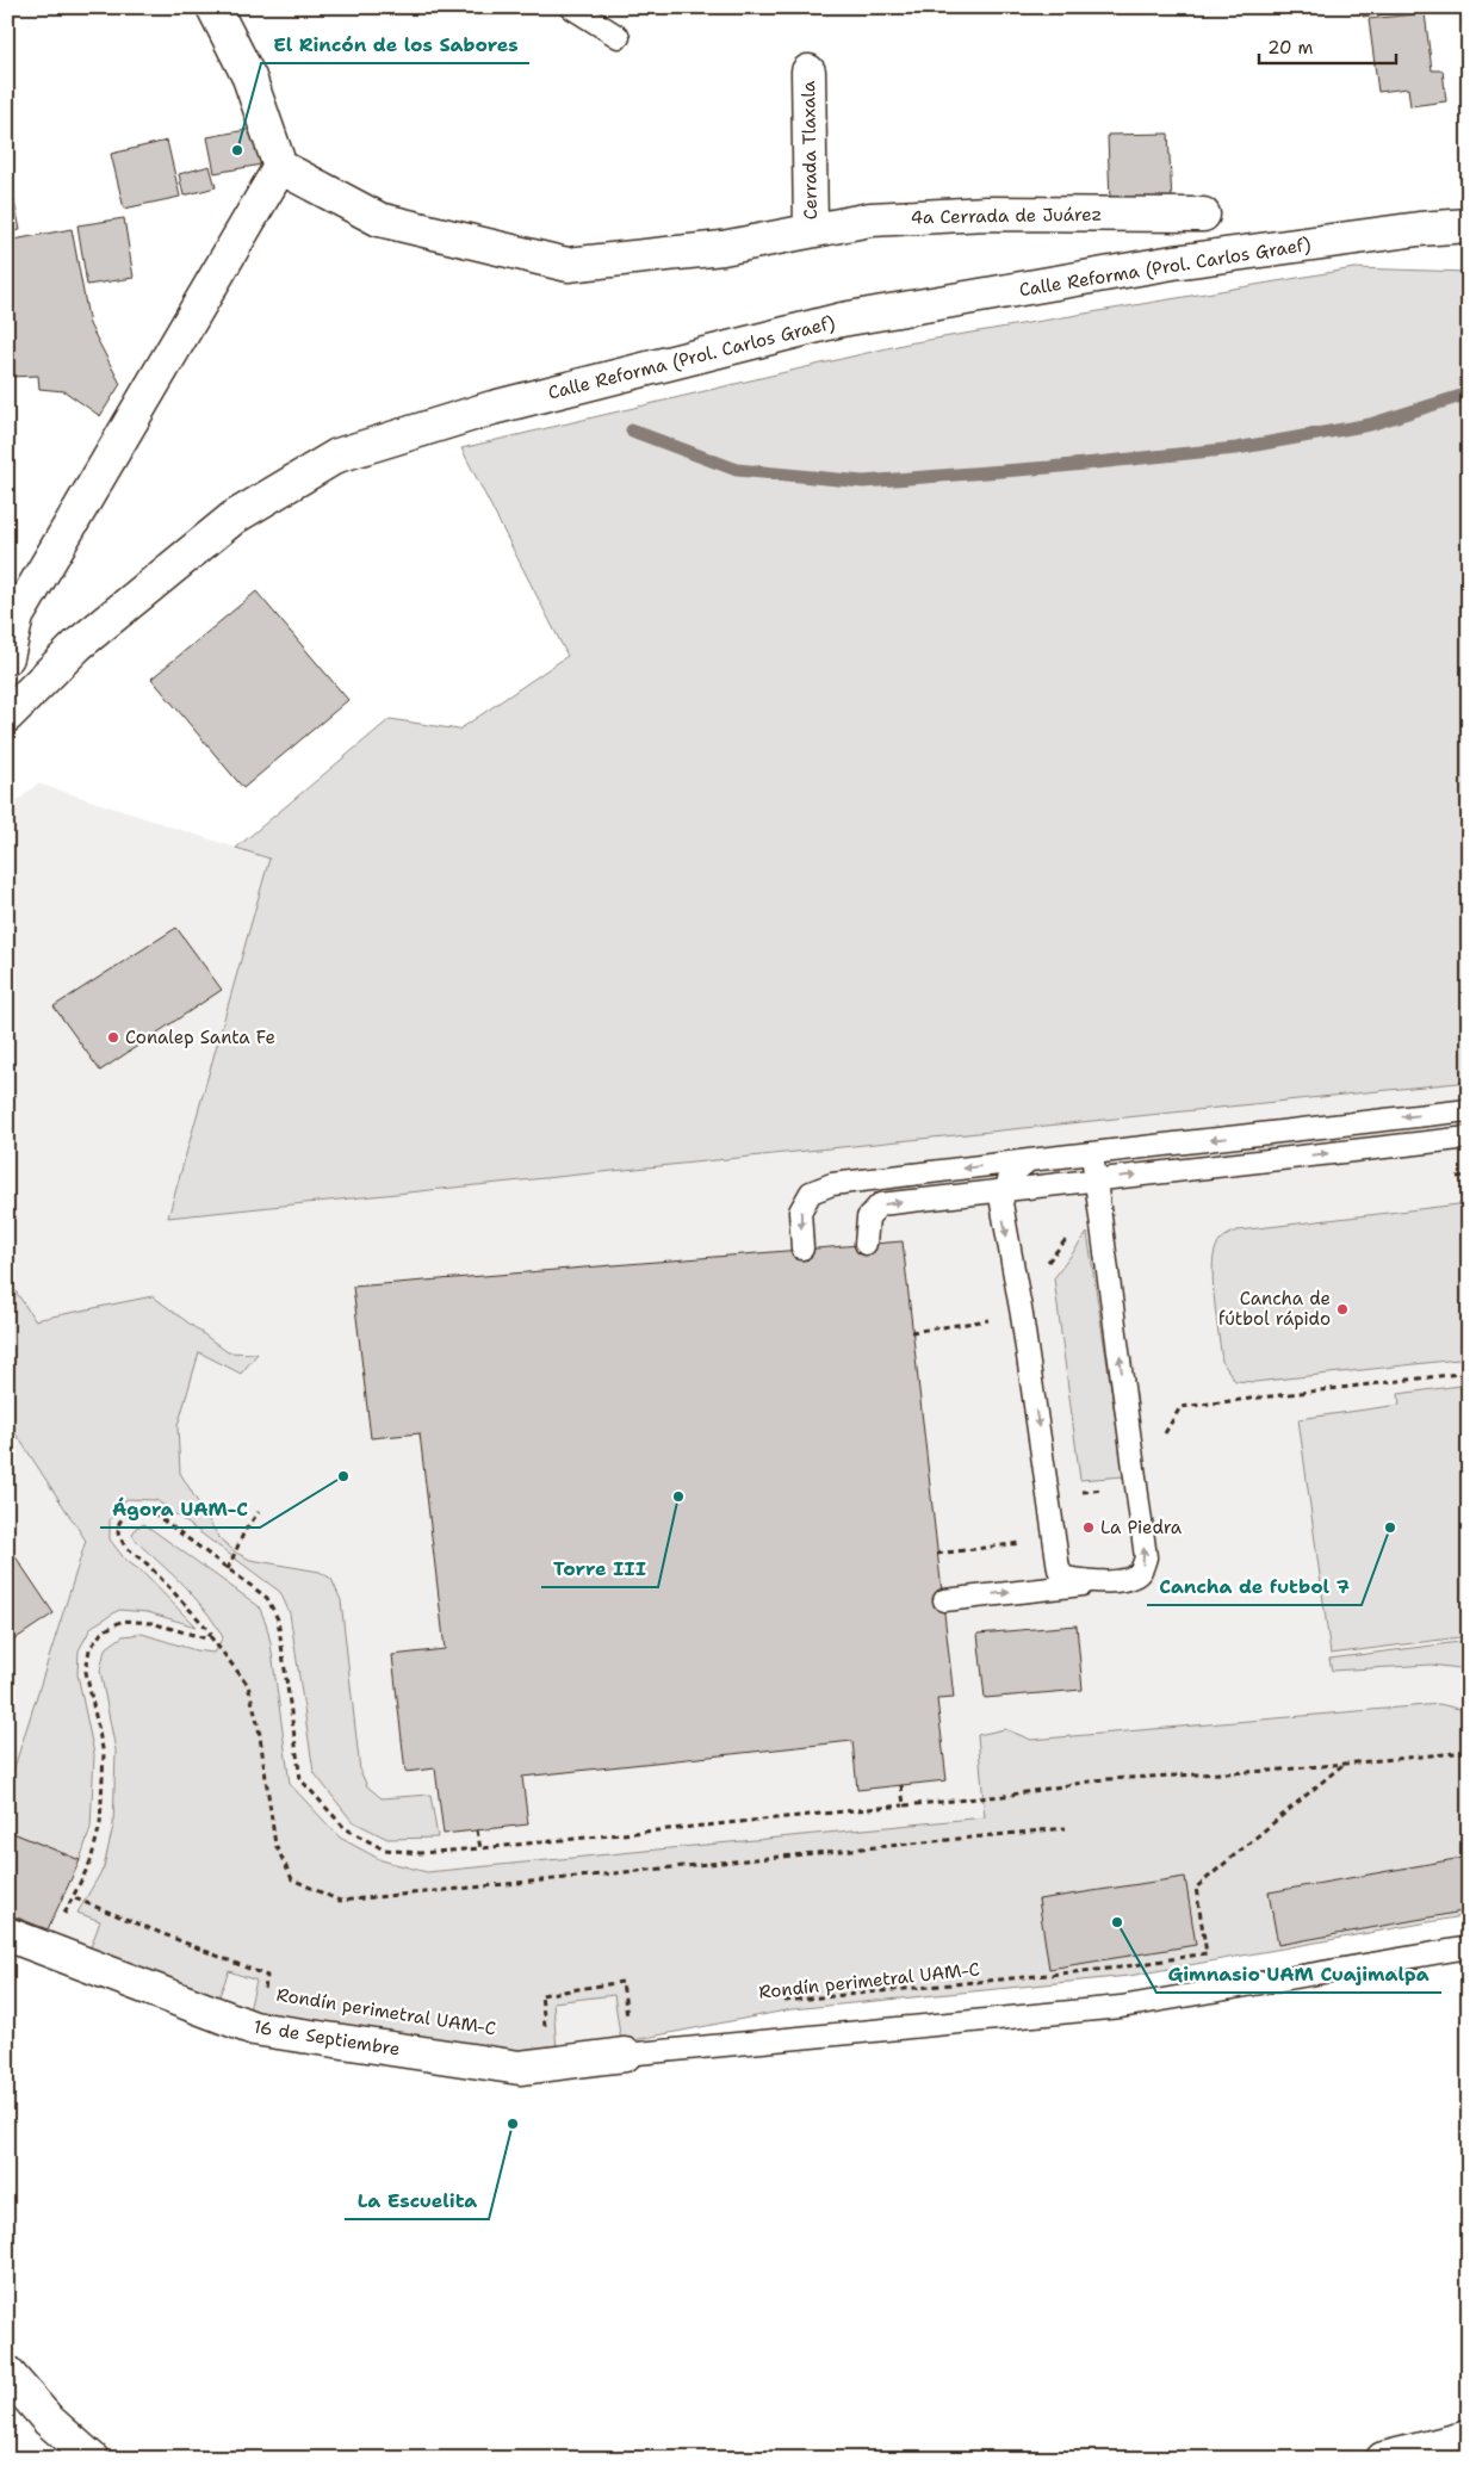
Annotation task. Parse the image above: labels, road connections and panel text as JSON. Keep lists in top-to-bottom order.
{
  "streets": {
    "street": [
      "Cerrada Tlaxala",
      "4a Cerrada de Juárez",
      "Calle Reforma (Prol. Carlos Graef)",
      "16 de Septiembre"
    ],
    "path": ["Rondín perimetral UAM-C"]
  },
  "crossings": [
    ["Cerrada Tlaxala", "4a Cerrada de Juárez"]
  ],
  "places": [
    "El Rincón de los Sabores",
    "Conalep Santa Fe",
    "Cancha de fútbol rápido",
    "Ágora UAM-C",
    "Torre III",
    "La Piedra",
    "Cancha de futbol 7",
    "Gimnasio UAM Cuajimalpa",
    "La Escuelita"
  ],
  "scale_bar": "20 m"
}
